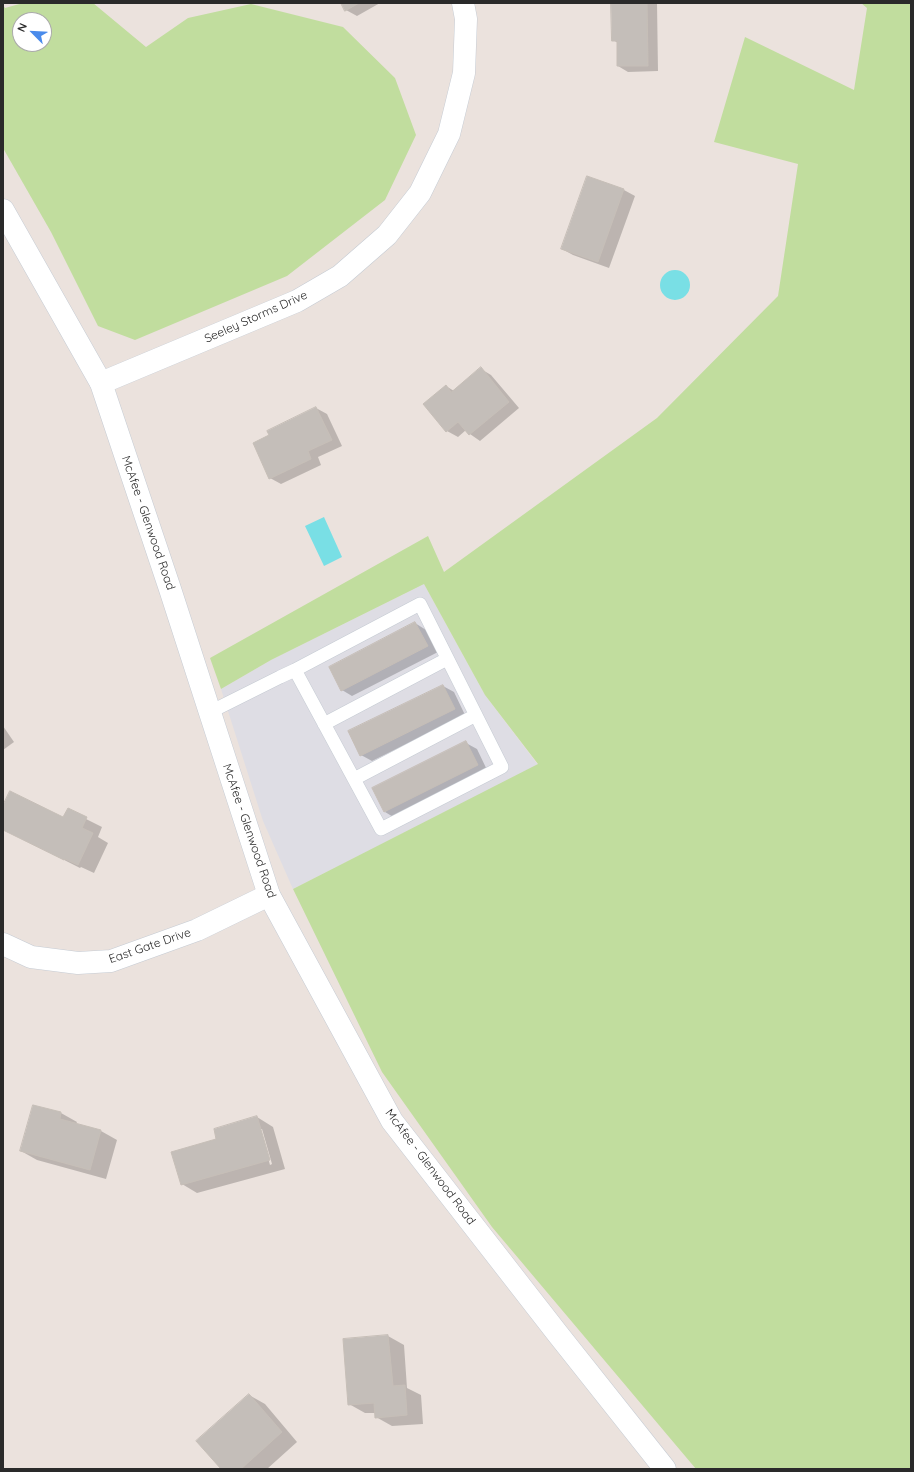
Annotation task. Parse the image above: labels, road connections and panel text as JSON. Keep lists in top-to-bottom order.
{
  "streets": {
    "street": ["Seeley Storms Drive", "McAfee - Glenwood Road", "East Gate Drive"]
  },
  "crossings": [
    ["Seeley Storms Drive", "McAfee - Glenwood Road"],
    ["McAfee - Glenwood Road", "East Gate Drive"]
  ],
  "north": "top left"
}
